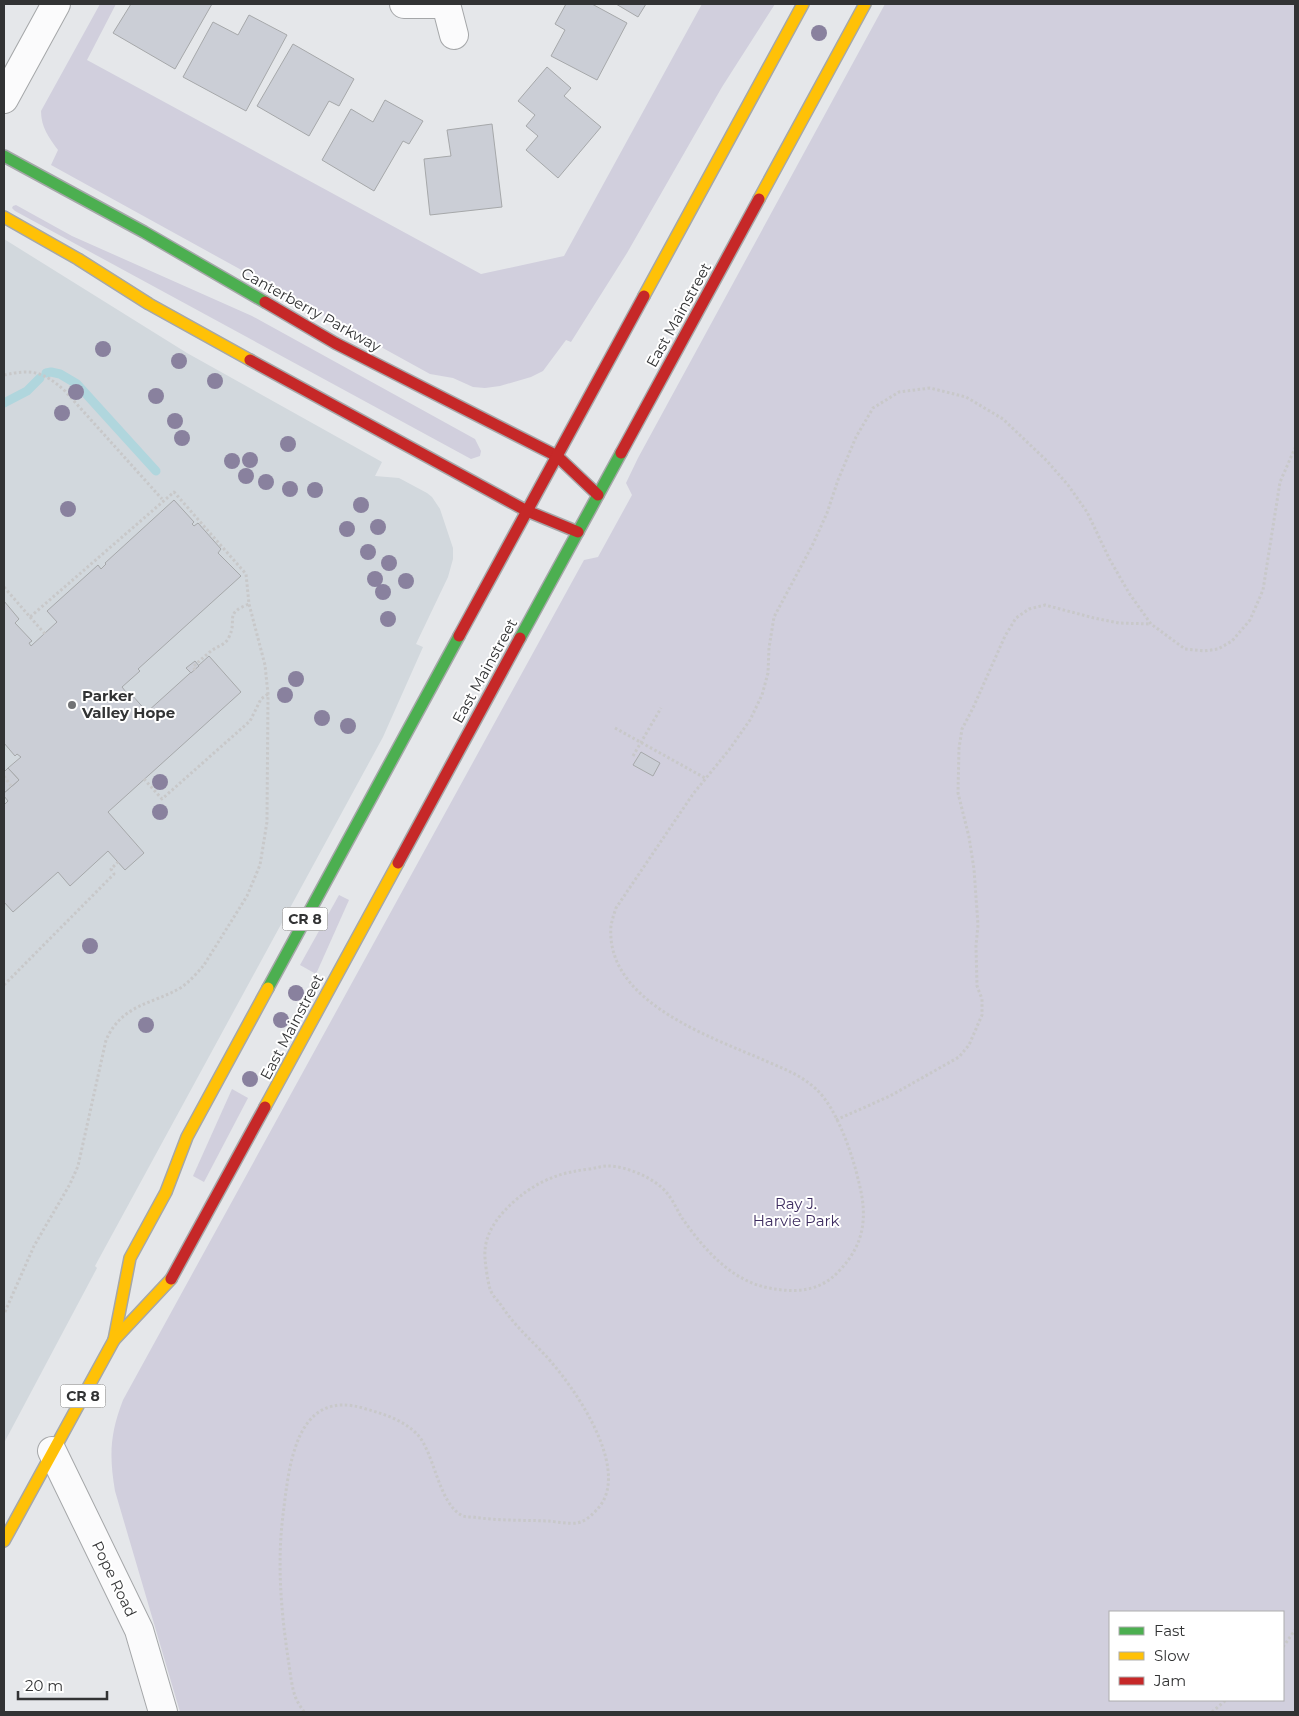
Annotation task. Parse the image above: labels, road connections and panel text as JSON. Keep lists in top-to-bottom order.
{
  "streets": {
    "main road": ["Canterberry Parkway", "East Mainstreet", "CR 8"],
    "street": ["Pope Road"]
  },
  "crossings": [
    ["Canterberry Parkway", "East Mainstreet"],
    ["East Mainstreet", "Pope Road"]
  ],
  "parks": ["Ray J. Harvie Park"],
  "places": ["Parker Valley Hope"],
  "legend": ["Fast", "Slow", "Jam"],
  "scale_bar": "20 m"
}
